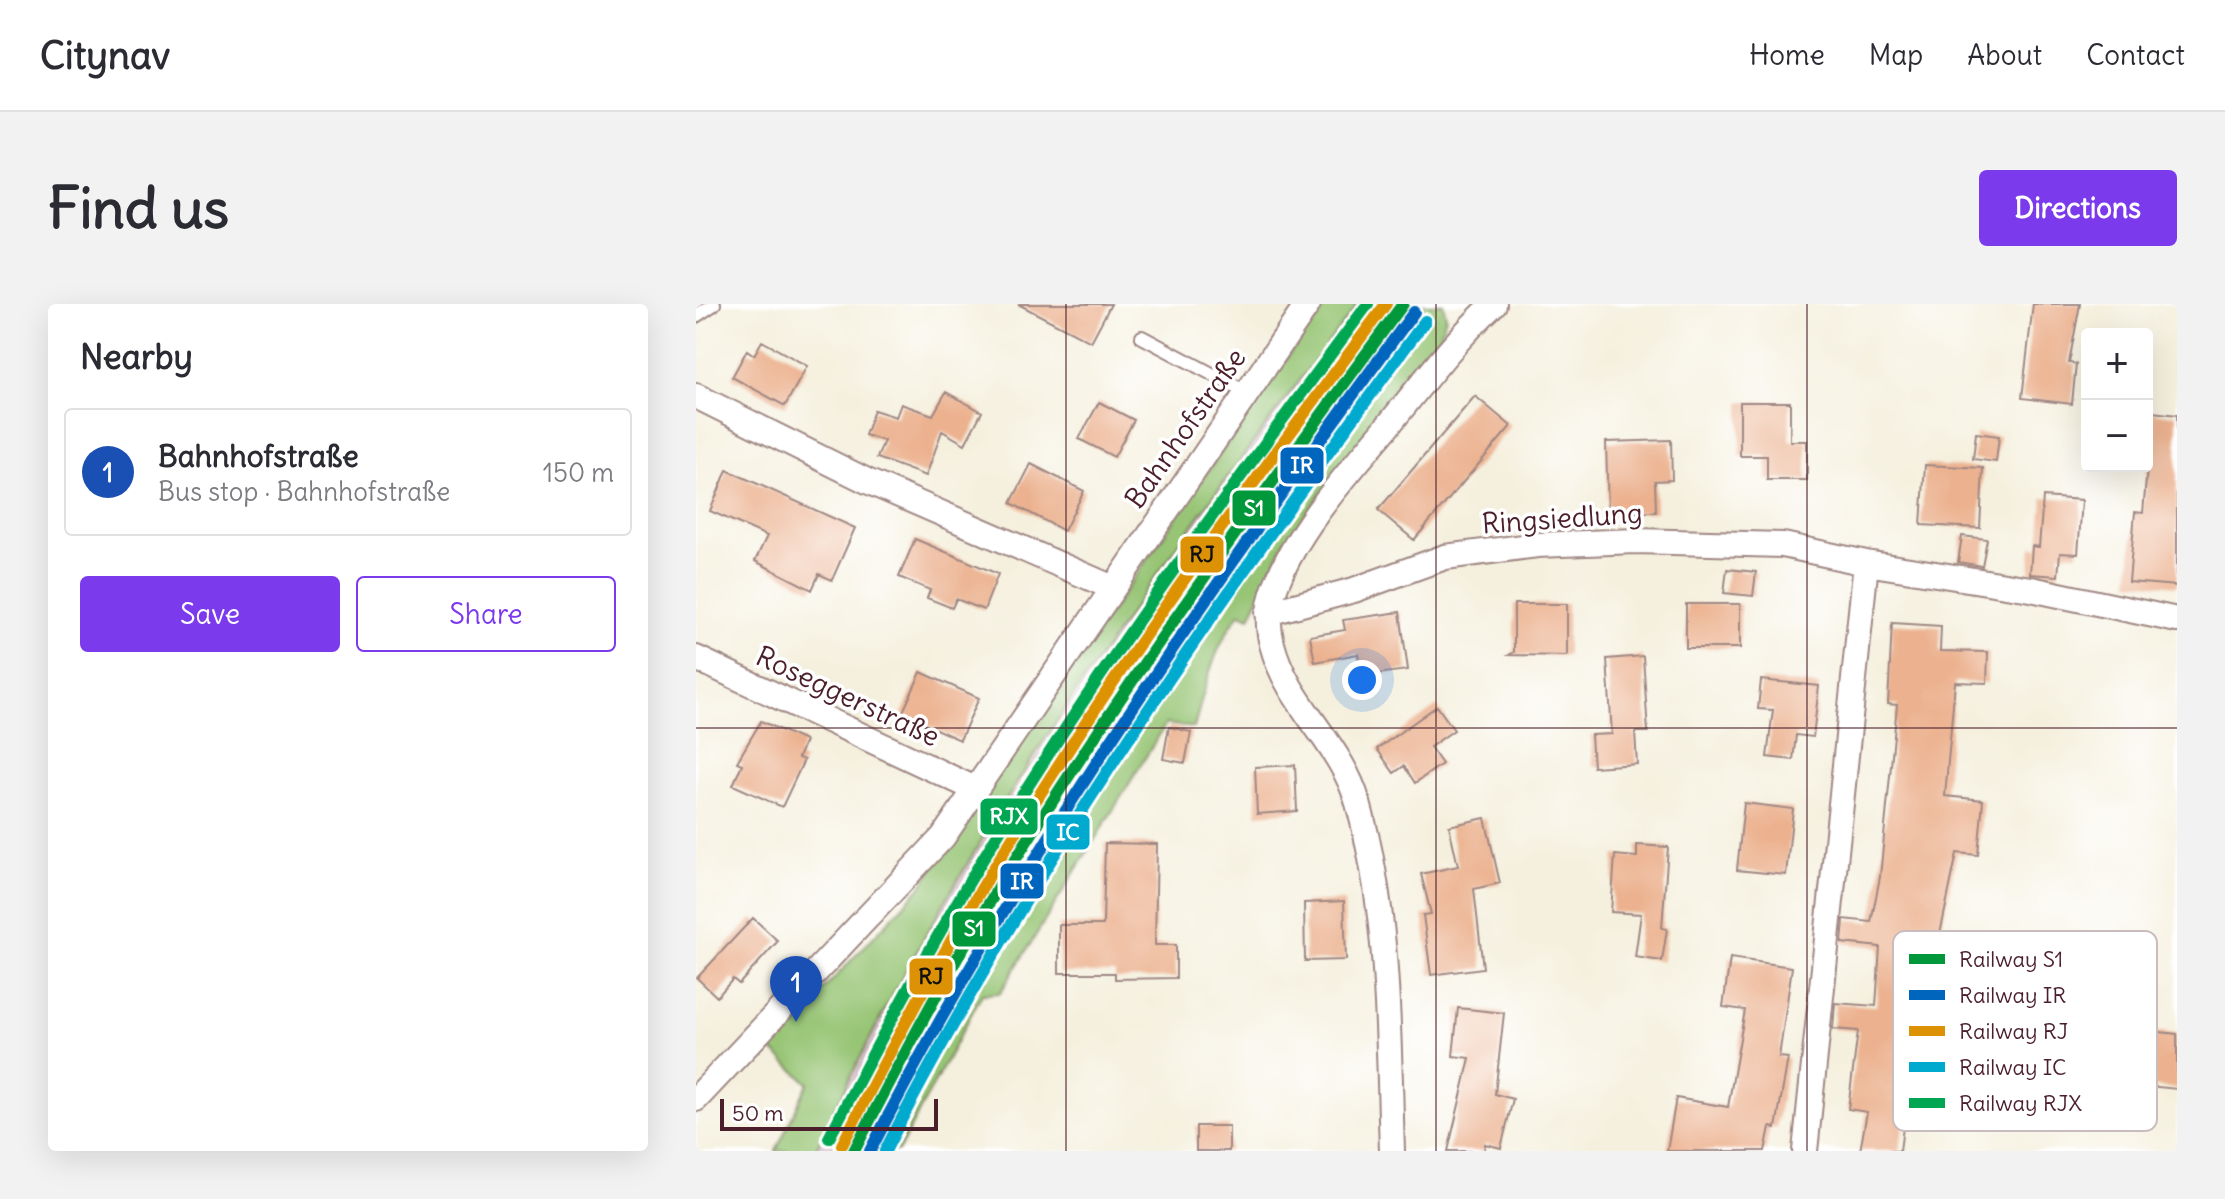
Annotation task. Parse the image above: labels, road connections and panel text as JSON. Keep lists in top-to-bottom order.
{
  "streets": {
    "street": ["Bahnhofstraße", "Ringsiedlung", "Roseggerstraße"]
  },
  "crossings": [
    ["Bahnhofstraße", "Roseggerstraße"]
  ],
  "lines": [
    "rail line S1",
    "rail line RJ",
    "rail line RJX",
    "rail line IR",
    "rail line IC"
  ],
  "legend": [
    "Railway S1",
    "Railway IR",
    "Railway RJ",
    "Railway IC",
    "Railway RJX"
  ],
  "scale_bar": "50 m",
  "page": {
    "header": "Citynav",
    "nav": [
      "Home",
      "Map",
      "About",
      "Contact"
    ],
    "buttons": [
      "Directions",
      ["Save", "Share"]
    ],
    "title": "Find us",
    "heading": "Nearby",
    "map_buttons": ["+", "−"],
    "list": [
      {
        "mark": "1",
        "name": "Bahnhofstraße",
        "note": "Bus stop · Bahnhofstraße",
        "value": "150 m"
      }
    ],
    "pins": "1",
    "scale": "50 m"
  }
}
